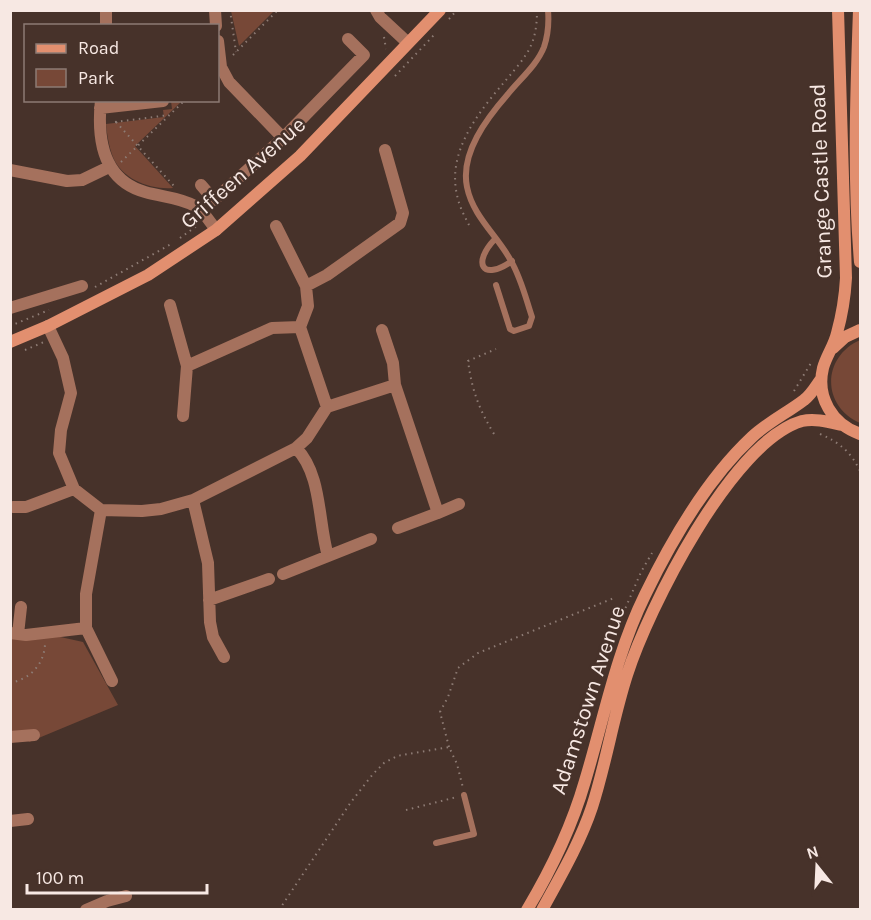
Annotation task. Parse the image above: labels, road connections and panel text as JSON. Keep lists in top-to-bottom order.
{
  "streets": {
    "street": ["Griffeen Avenue", "Grange Castle Road", "Adamstown Avenue"]
  },
  "crossings": [
    ["Grange Castle Road", "Adamstown Avenue"]
  ],
  "legend": ["Road", "Park"],
  "scale_bar": "100 m",
  "north": "top"
}
